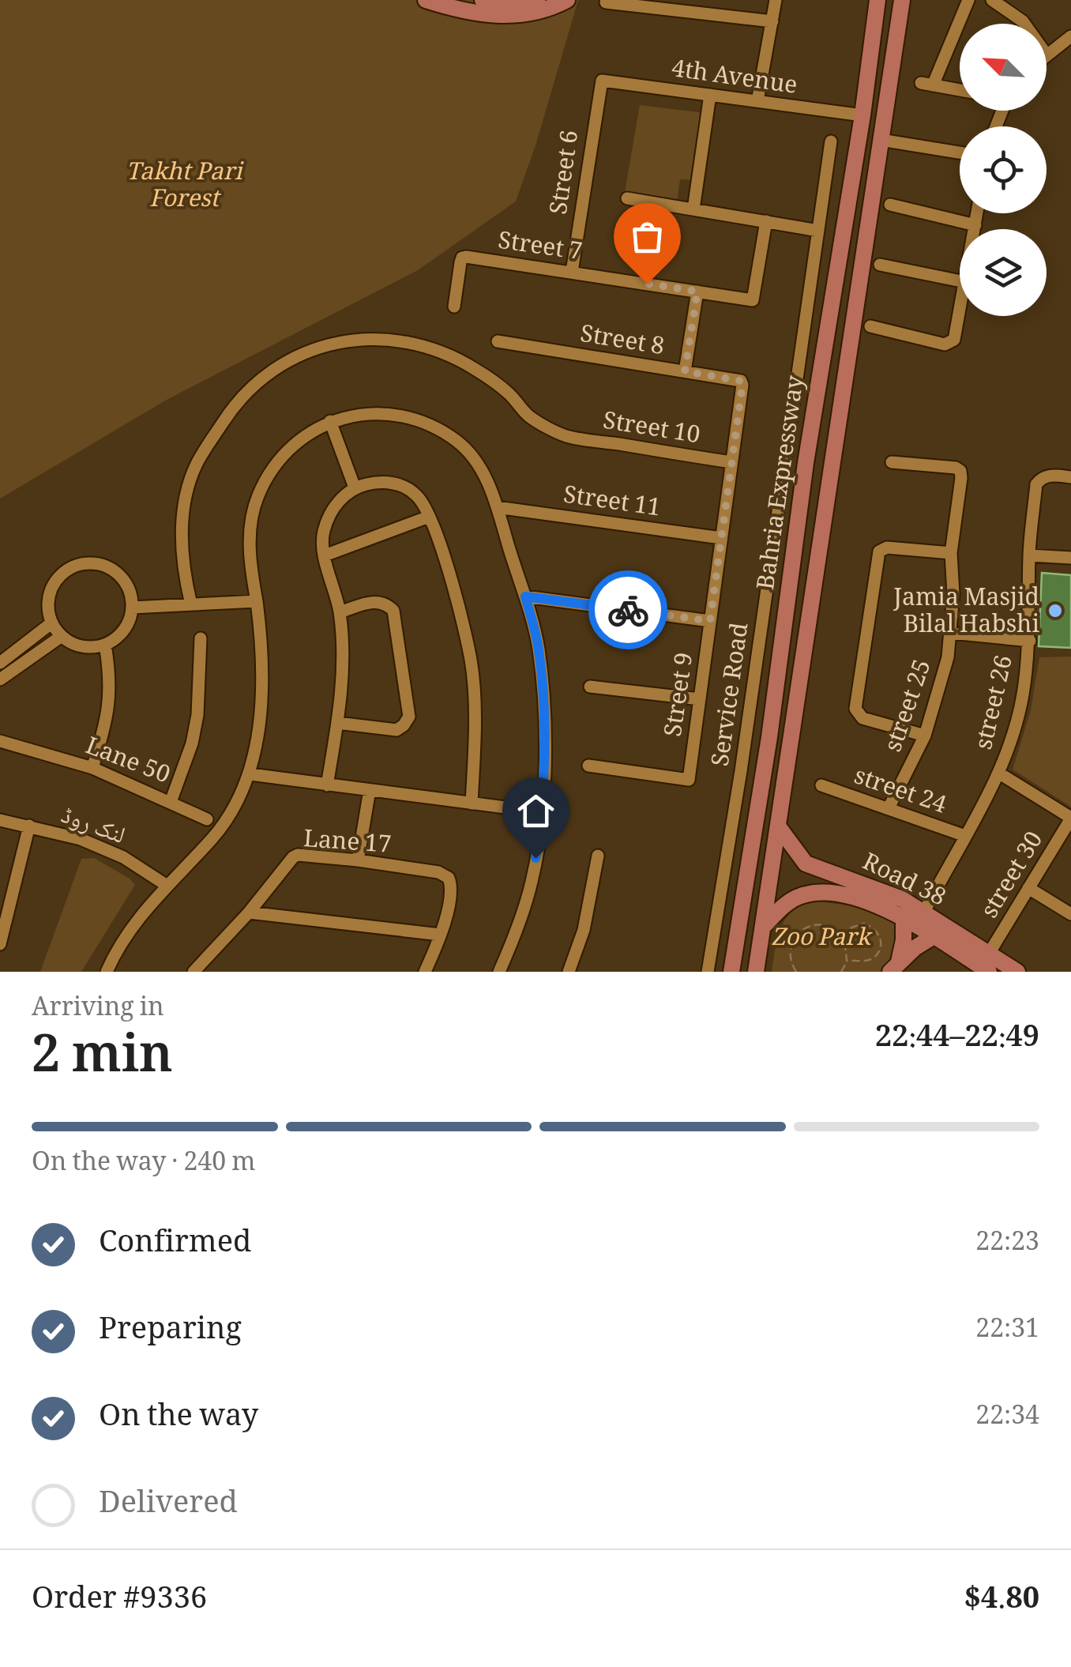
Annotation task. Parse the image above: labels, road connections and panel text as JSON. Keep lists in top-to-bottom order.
{
  "streets": {
    "main road": ["Bahria Expressway", "Road 38"],
    "street": [
      "4th Avenue",
      "Street 6",
      "Street 7",
      "Street 8",
      "Street 10",
      "Street 11",
      "Street 9",
      "Service Road",
      "street 26",
      "street 25",
      "Lane 50",
      "street 24",
      "لنک روڈ",
      "Lane 17",
      "street 30"
    ]
  },
  "crossings": [
    ["4th Avenue", "Street 6"],
    ["4th Avenue", "Bahria Expressway"],
    ["Street 6", "Street 7"],
    ["Street 8", "Street 9"],
    ["Street 10", "Street 9"],
    ["Bahria Expressway", "Road 38"],
    ["Street 11", "Street 9"],
    ["street 26", "street 24"],
    ["street 26", "Road 38"],
    ["street 25", "street 24"],
    ["street 30", "Road 38"]
  ],
  "parks": ["Takht Pari Forest", "Zoo Park"],
  "places": ["Jamia Masjid Bilal Habshi"],
  "north": "top left",
  "page": {
    "heading": ["2 min", "Arriving in", "22:44–22:49"],
    "panel": ["Order #9336", "$4.80"],
    "bar": "On the way · 240 m",
    "list": [
      ["Confirmed", "22:23"],
      ["Preparing", "22:31"],
      ["On the way", "22:34"],
      "Delivered"
    ]
  }
}
